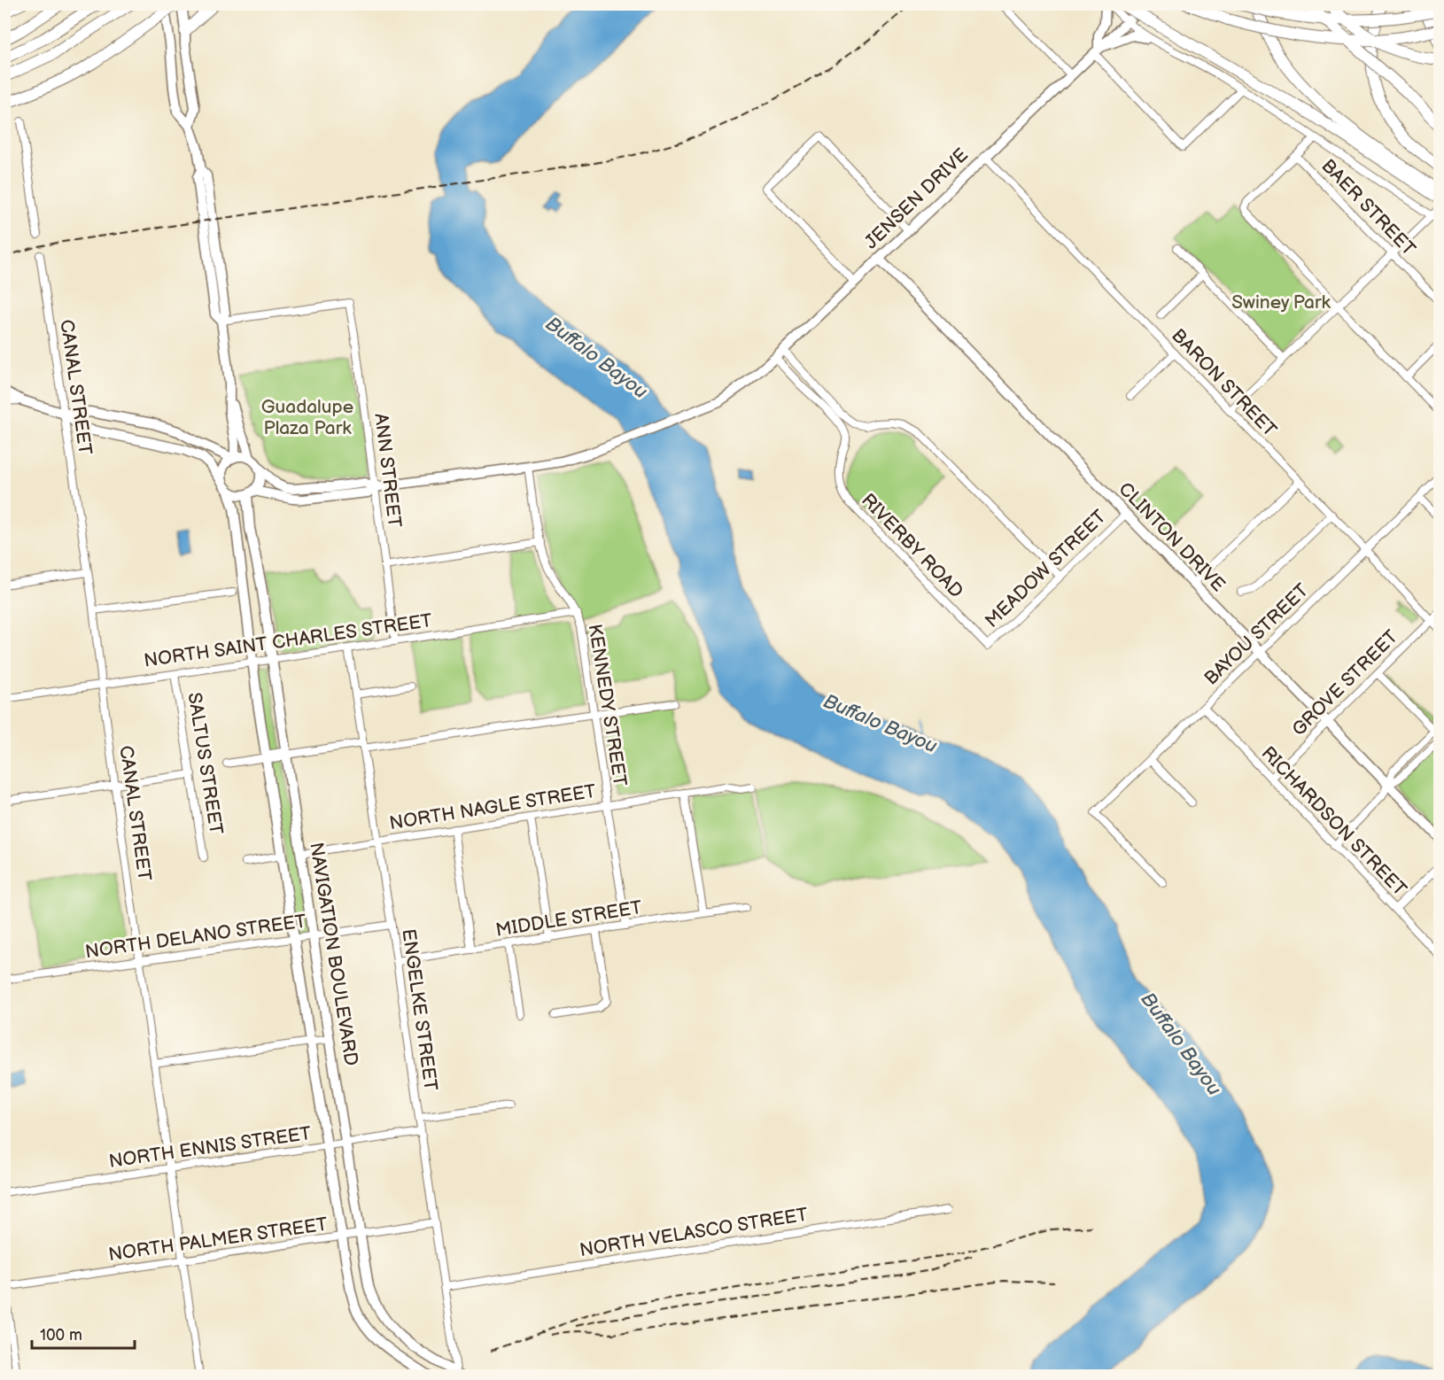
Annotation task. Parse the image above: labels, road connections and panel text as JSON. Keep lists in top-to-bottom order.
{
  "streets": {
    "main road": ["JENSEN DRIVE", "CLINTON DRIVE", "NAVIGATION BOULEVARD"],
    "street": [
      "BAER STREET",
      "BARON STREET",
      "CANAL STREET",
      "ANN STREET",
      "RIVERBY ROAD",
      "MEADOW STREET",
      "BAYOU STREET",
      "NORTH SAINT CHARLES STREET",
      "GROVE STREET",
      "KENNEDY STREET",
      "SALTUS STREET",
      "NORTH NAGLE STREET",
      "RICHARDSON STREET",
      "MIDDLE STREET",
      "NORTH DELANO STREET",
      "ENGELKE STREET",
      "NORTH ENNIS STREET",
      "NORTH VELASCO STREET",
      "NORTH PALMER STREET"
    ]
  },
  "crossings": [
    ["JENSEN DRIVE", "BARON STREET"],
    ["JENSEN DRIVE", "ANN STREET"],
    ["JENSEN DRIVE", "CLINTON DRIVE"],
    ["JENSEN DRIVE", "RIVERBY ROAD"],
    ["JENSEN DRIVE", "KENNEDY STREET"],
    ["BARON STREET", "BAYOU STREET"],
    ["BARON STREET", "GROVE STREET"],
    ["CANAL STREET", "NORTH SAINT CHARLES STREET"],
    ["CANAL STREET", "NORTH DELANO STREET"],
    ["CANAL STREET", "NORTH ENNIS STREET"],
    ["CANAL STREET", "NORTH PALMER STREET"],
    ["ANN STREET", "NORTH SAINT CHARLES STREET"],
    ["CLINTON DRIVE", "MEADOW STREET"],
    ["CLINTON DRIVE", "BAYOU STREET"],
    ["CLINTON DRIVE", "GROVE STREET"],
    ["RIVERBY ROAD", "MEADOW STREET"],
    ["BAYOU STREET", "RICHARDSON STREET"],
    ["NORTH SAINT CHARLES STREET", "KENNEDY STREET"],
    ["NORTH SAINT CHARLES STREET", "SALTUS STREET"],
    ["NORTH SAINT CHARLES STREET", "NAVIGATION BOULEVARD"],
    ["NORTH SAINT CHARLES STREET", "ENGELKE STREET"],
    ["GROVE STREET", "RICHARDSON STREET"],
    ["KENNEDY STREET", "NORTH NAGLE STREET"],
    ["KENNEDY STREET", "MIDDLE STREET"],
    ["NORTH NAGLE STREET", "NAVIGATION BOULEVARD"],
    ["NORTH NAGLE STREET", "ENGELKE STREET"],
    ["MIDDLE STREET", "ENGELKE STREET"],
    ["NORTH DELANO STREET", "NAVIGATION BOULEVARD"],
    ["NORTH DELANO STREET", "ENGELKE STREET"],
    ["NAVIGATION BOULEVARD", "ENGELKE STREET"],
    ["NAVIGATION BOULEVARD", "NORTH ENNIS STREET"],
    ["NAVIGATION BOULEVARD", "NORTH PALMER STREET"],
    ["ENGELKE STREET", "NORTH ENNIS STREET"],
    ["ENGELKE STREET", "NORTH VELASCO STREET"],
    ["ENGELKE STREET", "NORTH PALMER STREET"]
  ],
  "water": ["Buffalo Bayou"],
  "parks": ["Swiney Park", "Guadalupe Plaza Park"],
  "scale_bar": "100 m"
}
